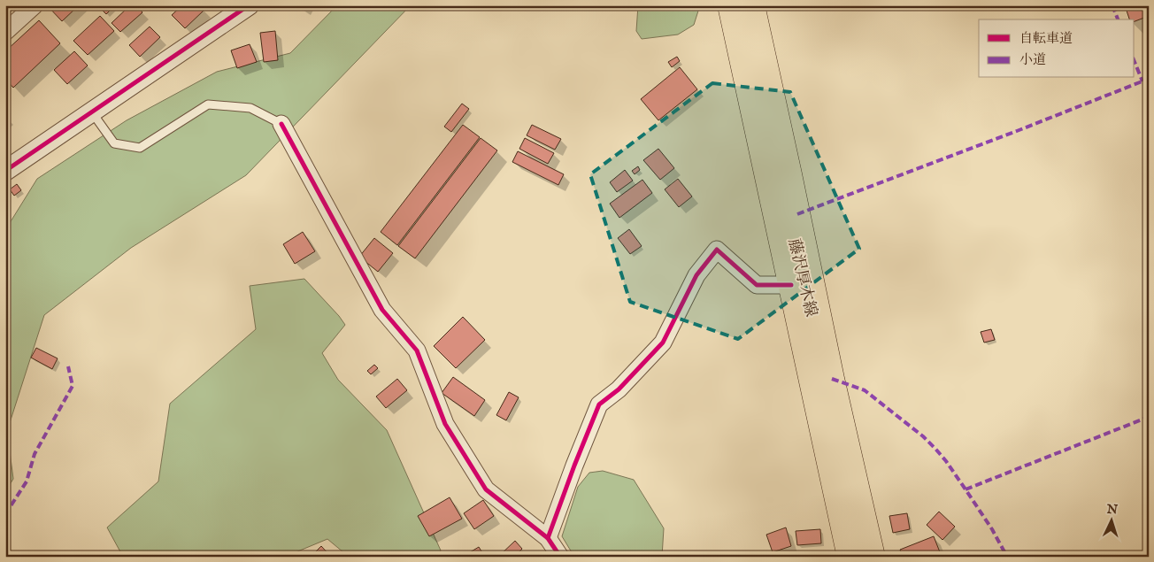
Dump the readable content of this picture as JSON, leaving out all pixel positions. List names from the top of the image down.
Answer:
{
  "streets": {
    "main road": ["藤沢厚木線"]
  },
  "legend": ["自転車道", "小道"],
  "north": "top"
}
